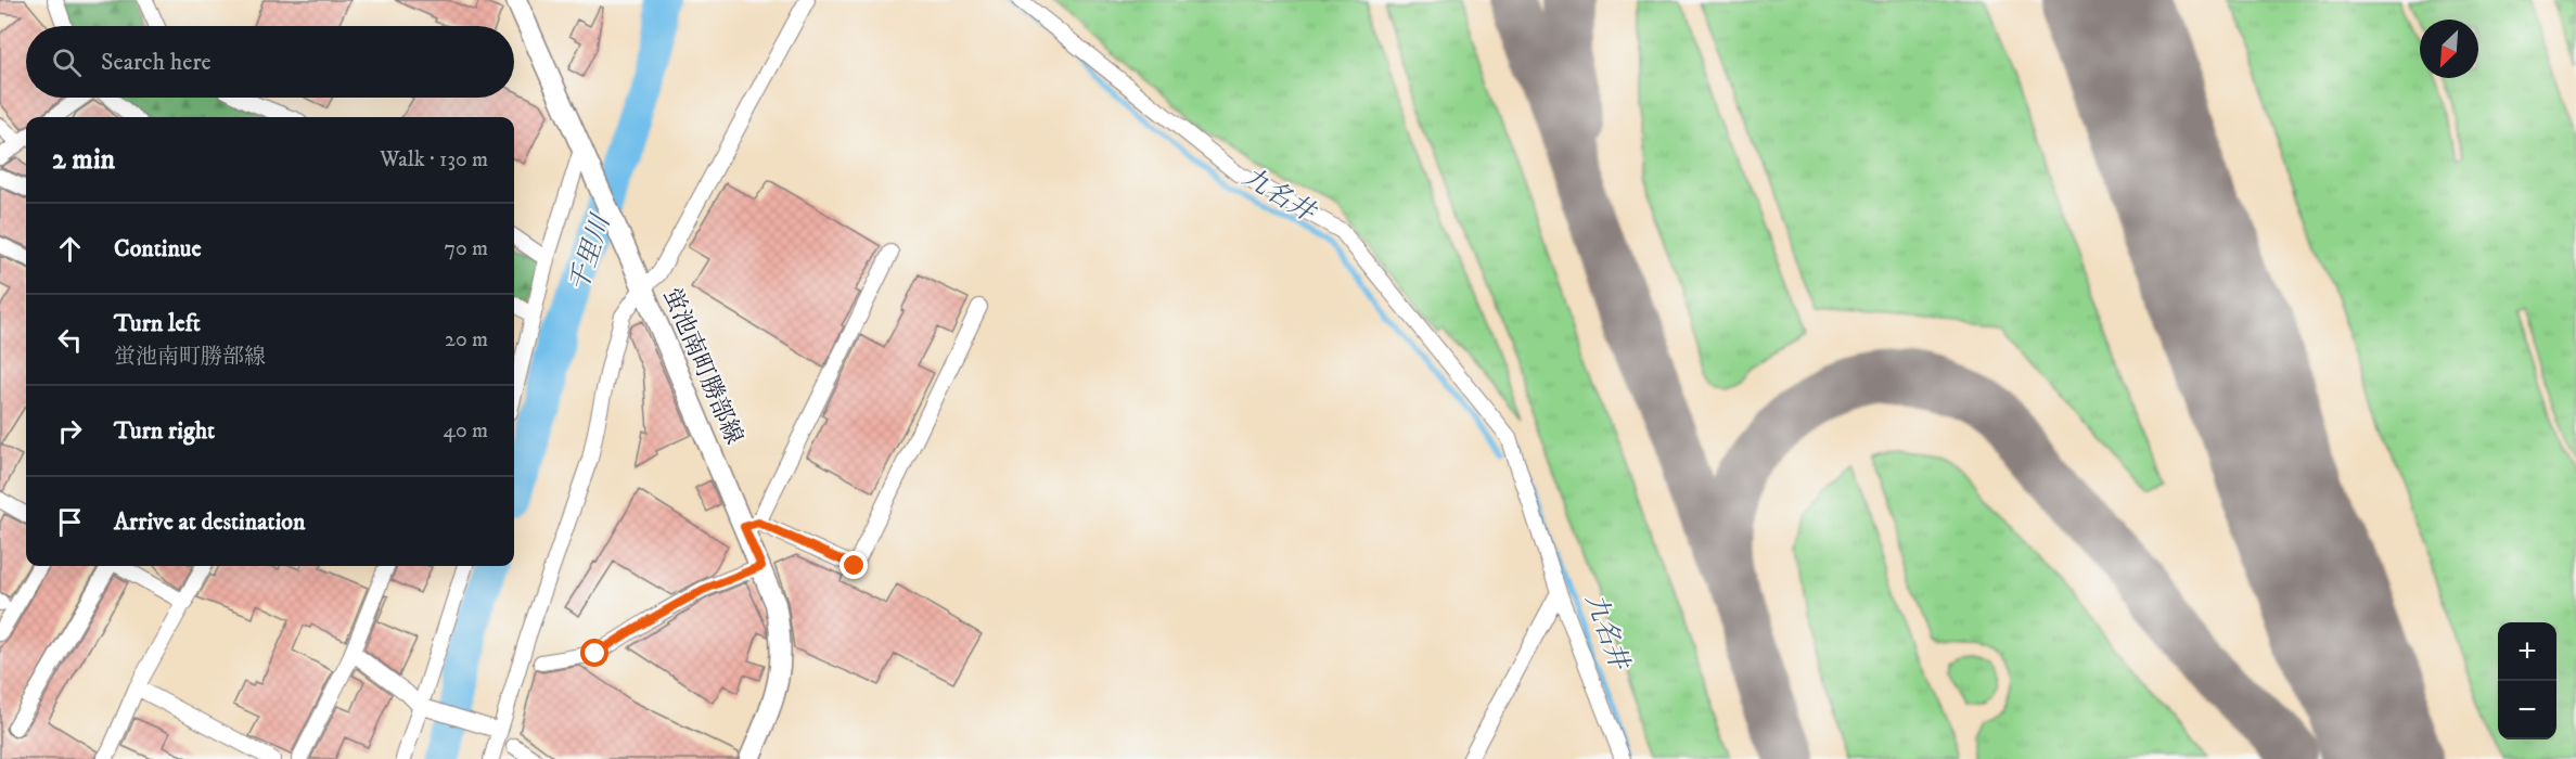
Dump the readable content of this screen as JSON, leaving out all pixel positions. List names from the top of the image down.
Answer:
{
  "streets": {
    "street": ["蛍池南町勝部線"]
  },
  "water": ["九名井", "千里川"],
  "north": "bottom left",
  "page": {
    "search": "Search here",
    "heading": ["2 min", "Walk · 130 m"],
    "list": [
      ["Continue", "70 m"],
      ["Turn left", "蛍池南町勝部線", "20 m"],
      ["Turn right", "40 m"],
      "Arrive at destination"
    ],
    "map_buttons": ["+", "−"]
  }
}
